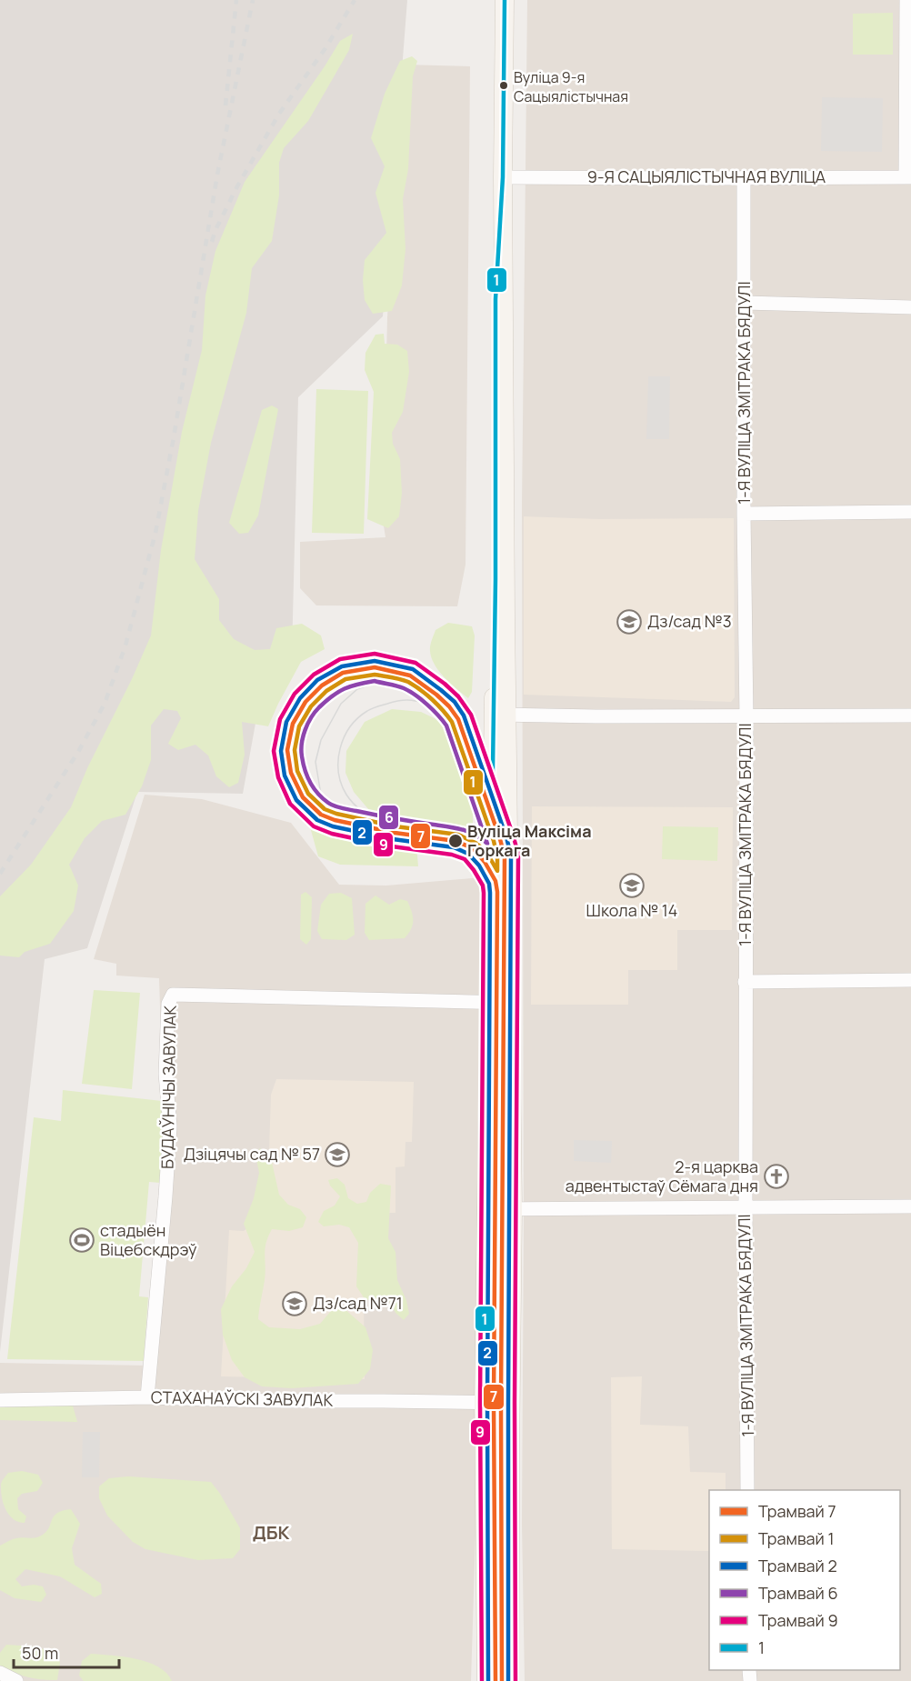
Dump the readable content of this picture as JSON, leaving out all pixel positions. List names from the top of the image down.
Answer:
{
  "streets": {
    "street": [
      "9-Я САЦЫЯЛІСТЫЧНАЯ ВУЛІЦА",
      "1-Я ВУЛІЦА ЗМІТРАКА БЯДУЛІ",
      "БУДАЎНІЧЫ ЗАВУЛАК",
      "СТАХАНАЎСКІ ЗАВУЛАК"
    ]
  },
  "crossings": [
    ["9-Я САЦЫЯЛІСТЫЧНАЯ ВУЛІЦА", "1-Я ВУЛІЦА ЗМІТРАКА БЯДУЛІ"],
    ["БУДАЎНІЧЫ ЗАВУЛАК", "СТАХАНАЎСКІ ЗАВУЛАК"]
  ],
  "districts": ["ДБК"],
  "places": {
    "other": ["Вуліца 9-я Сацыялістычная", "Вуліца Максіма Горкага"],
    "school or university": [
      "Дз/сад №3",
      "Школа № 14",
      "Дзіцячы сад № 57",
      "Дз/сад №71"
    ],
    "church": ["2-я царква адвентыстаў Сёмага дня"],
    "sports": ["стадыён Віцебскдрэў"]
  },
  "lines": [
    "transit line 1",
    "tram line 9",
    "tram line 2",
    "tram line 7",
    "tram line 1",
    "tram line 6"
  ],
  "legend": [
    "Трамвай 7",
    "Трамвай 1",
    "Трамвай 2",
    "Трамвай 6",
    "Трамвай 9",
    "1"
  ],
  "scale_bar": "50 m"
}
